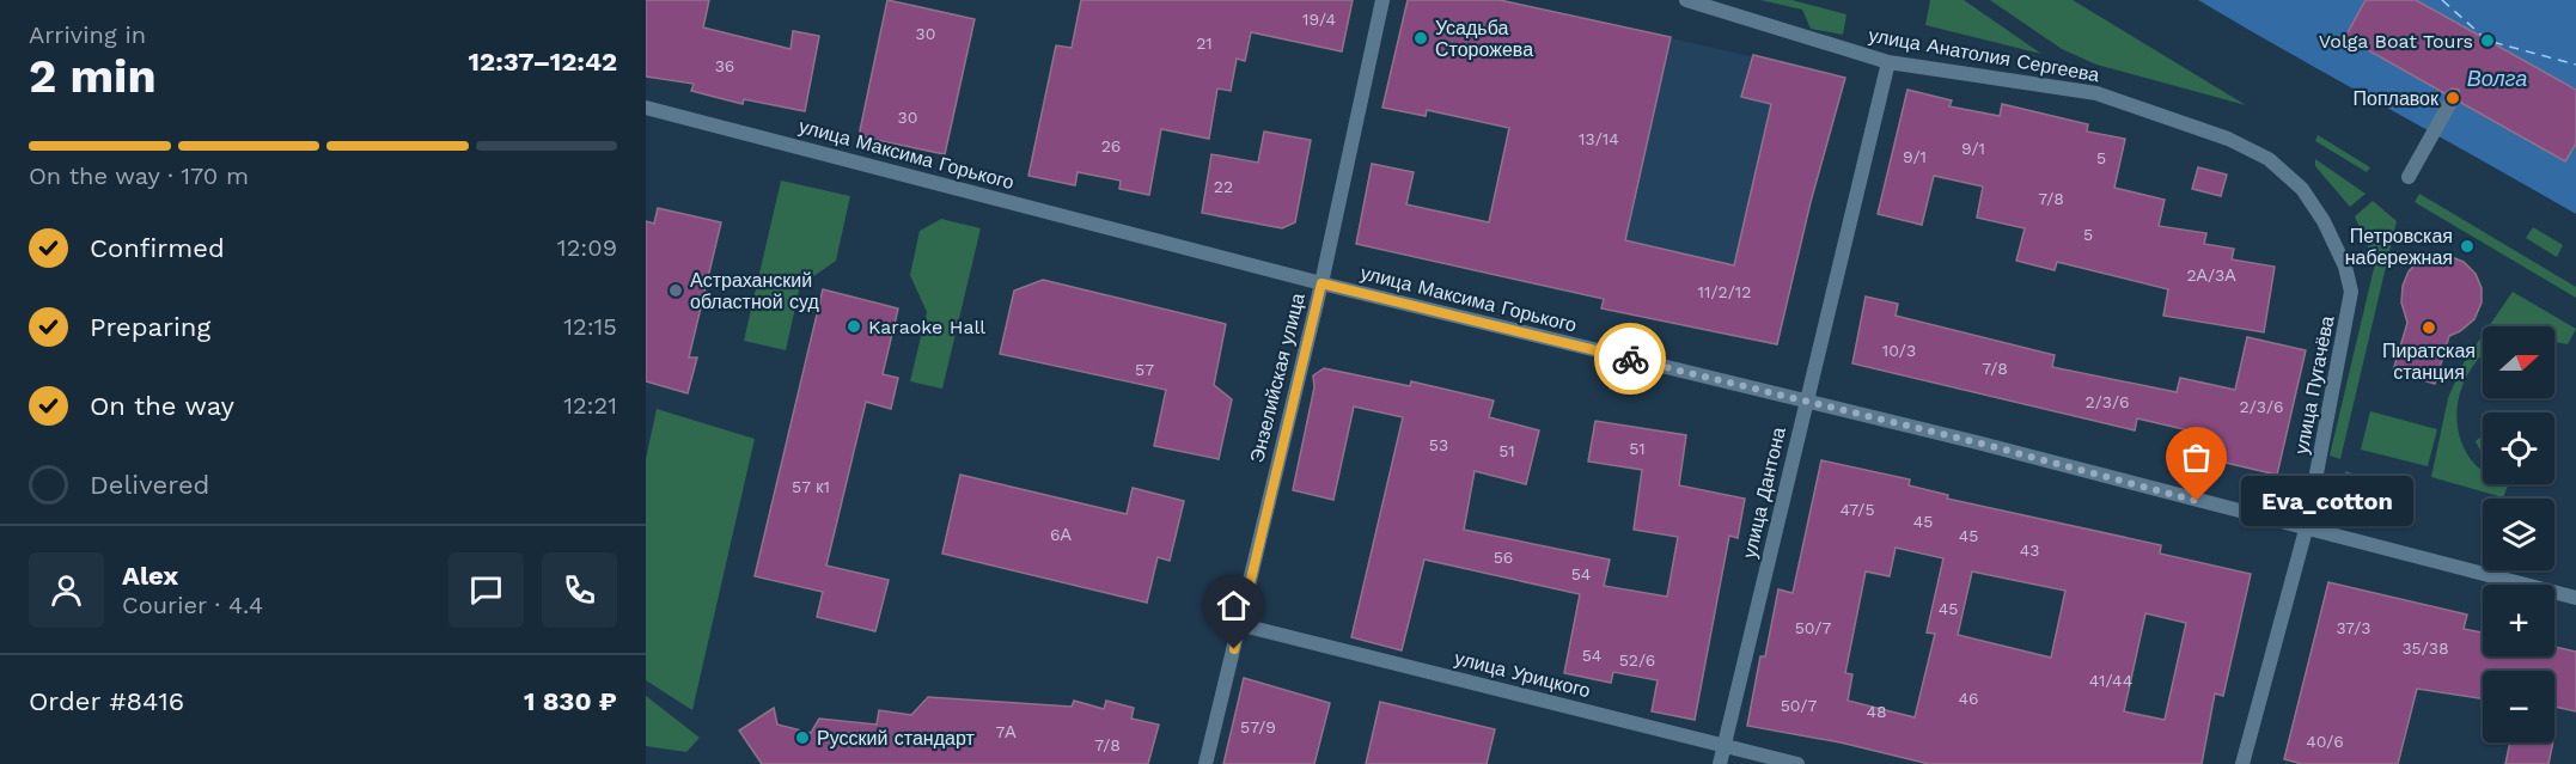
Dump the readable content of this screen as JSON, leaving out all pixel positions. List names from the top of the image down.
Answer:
{
  "streets": {
    "street": [
      "улица Анатолия Сергеева",
      "улица Максима Горького",
      "Энзелийская улица",
      "улица Пугачёва",
      "улица Дантона",
      "улица Урицкого"
    ]
  },
  "crossings": [
    ["улица Анатолия Сергеева", "улица Пугачёва"],
    ["улица Анатолия Сергеева", "улица Дантона"],
    ["улица Максима Горького", "Энзелийская улица"],
    ["улица Максима Горького", "улица Пугачёва"],
    ["улица Максима Горького", "улица Дантона"],
    ["Энзелийская улица", "улица Урицкого"],
    ["улица Дантона", "улица Урицкого"]
  ],
  "water": ["Волга"],
  "places": [
    "Усадьба Сторожева",
    "Volga Boat Tours",
    "Поплавок",
    "Петровская набережная",
    "Астраханский областной суд",
    "Karaoke Hall",
    "Пиратская станция",
    "Eva_cotton",
    "Русский стандарт"
  ],
  "house_numbers": [
    "19/4",
    "30",
    "21",
    "36",
    "30",
    "13/14",
    "26",
    "9/1",
    "9/1",
    "5",
    "22",
    "7/8",
    "5",
    "2А/3А",
    "11/2/12",
    "10/3",
    "7/8",
    "57",
    "2/3/6",
    "2/3/6",
    "53",
    "51",
    "51",
    "57 к1",
    "47/5",
    "45",
    "6А",
    "45",
    "43",
    "56",
    "54",
    "45",
    "50/7",
    "37/3",
    "35/38",
    "54",
    "52/6",
    "41/44",
    "46",
    "50/7",
    "48",
    "57/9",
    "7А",
    "40/6",
    "7/8"
  ],
  "north": "right",
  "page": {
    "heading": ["2 min", "Arriving in", "12:37–12:42"],
    "panel": [
      "Alex",
      "Courier · 4.4",
      "Order #8416",
      "1 830 ₽"
    ],
    "bar": "On the way · 170 m",
    "list": [
      ["Confirmed", "12:09"],
      ["Preparing", "12:15"],
      ["On the way", "12:21"],
      "Delivered"
    ],
    "map_buttons": ["+", "−"],
    "bubble": "Eva_cotton"
  }
}
